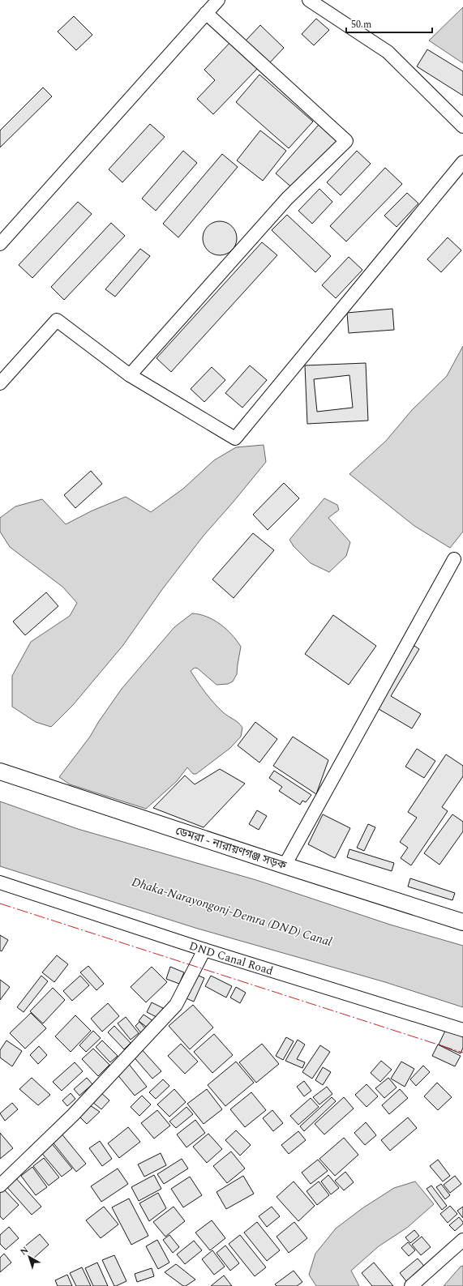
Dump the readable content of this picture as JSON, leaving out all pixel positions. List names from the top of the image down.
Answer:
{
  "streets": {
    "main road": ["ডেমরা - নারায়ণগঞ্জ সড়ক"],
    "street": ["DND Canal Road"]
  },
  "water": ["Dhaka-Narayongonj-Demra (DND) Canal"],
  "scale_bar": "50 m",
  "north": "top left"
}
